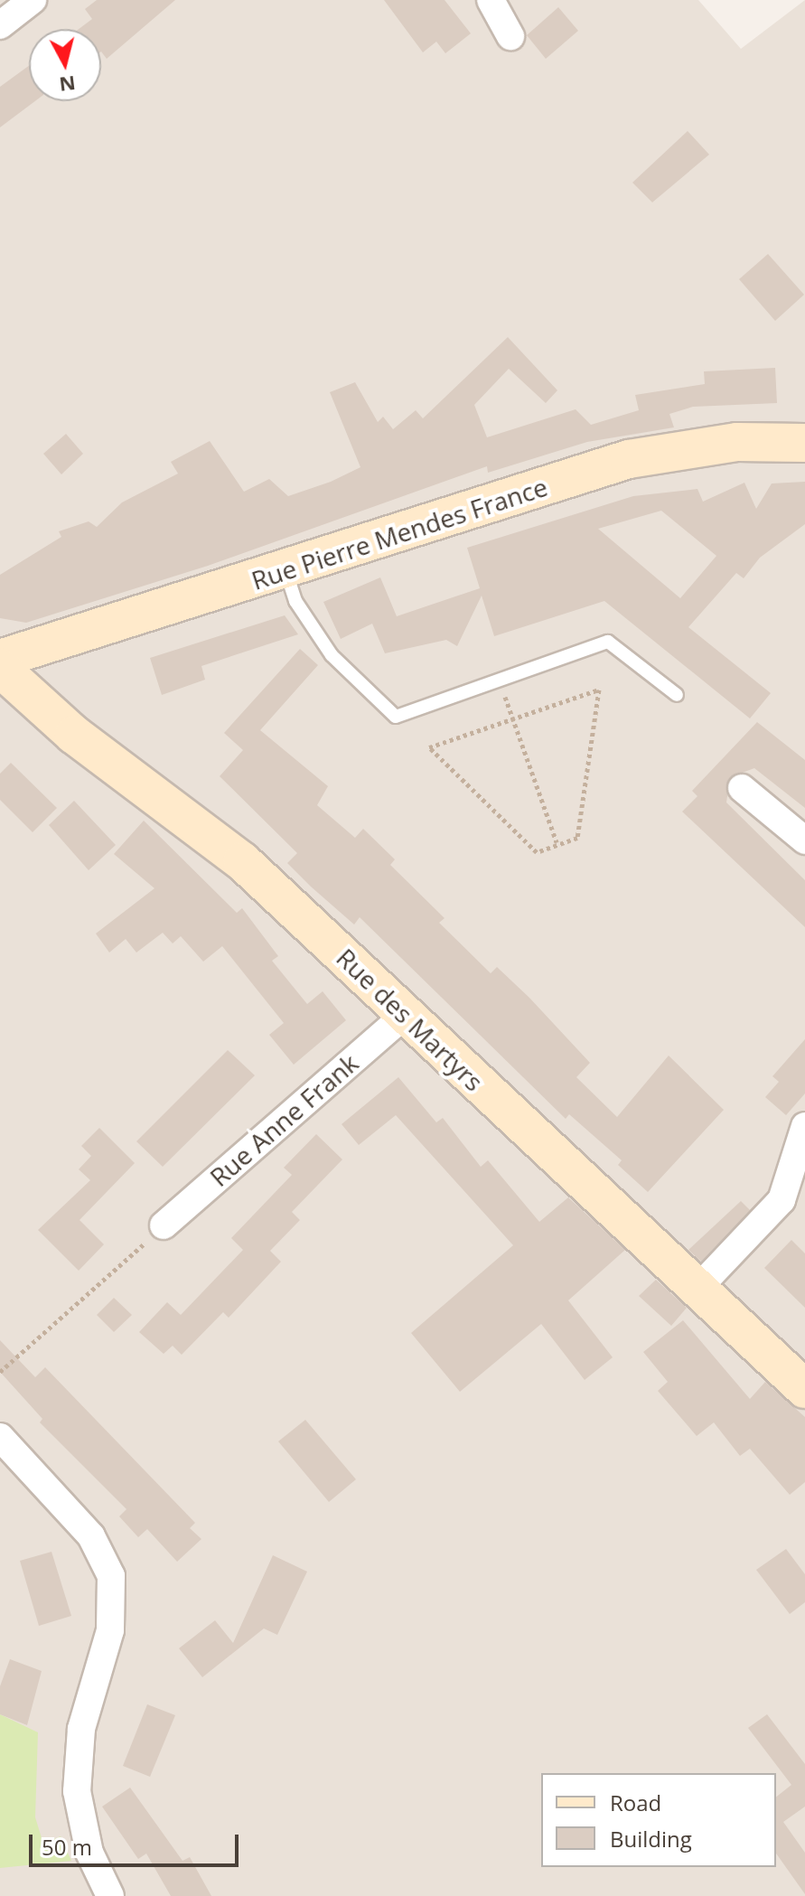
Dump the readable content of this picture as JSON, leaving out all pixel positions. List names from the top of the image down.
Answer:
{
  "streets": {
    "street": ["Rue Pierre Mendes France", "Rue des Martyrs", "Rue Anne Frank"]
  },
  "crossings": [
    ["Rue des Martyrs", "Rue Anne Frank"]
  ],
  "legend": ["Road", "Building"],
  "scale_bar": "50 m",
  "north": "bottom"
}
